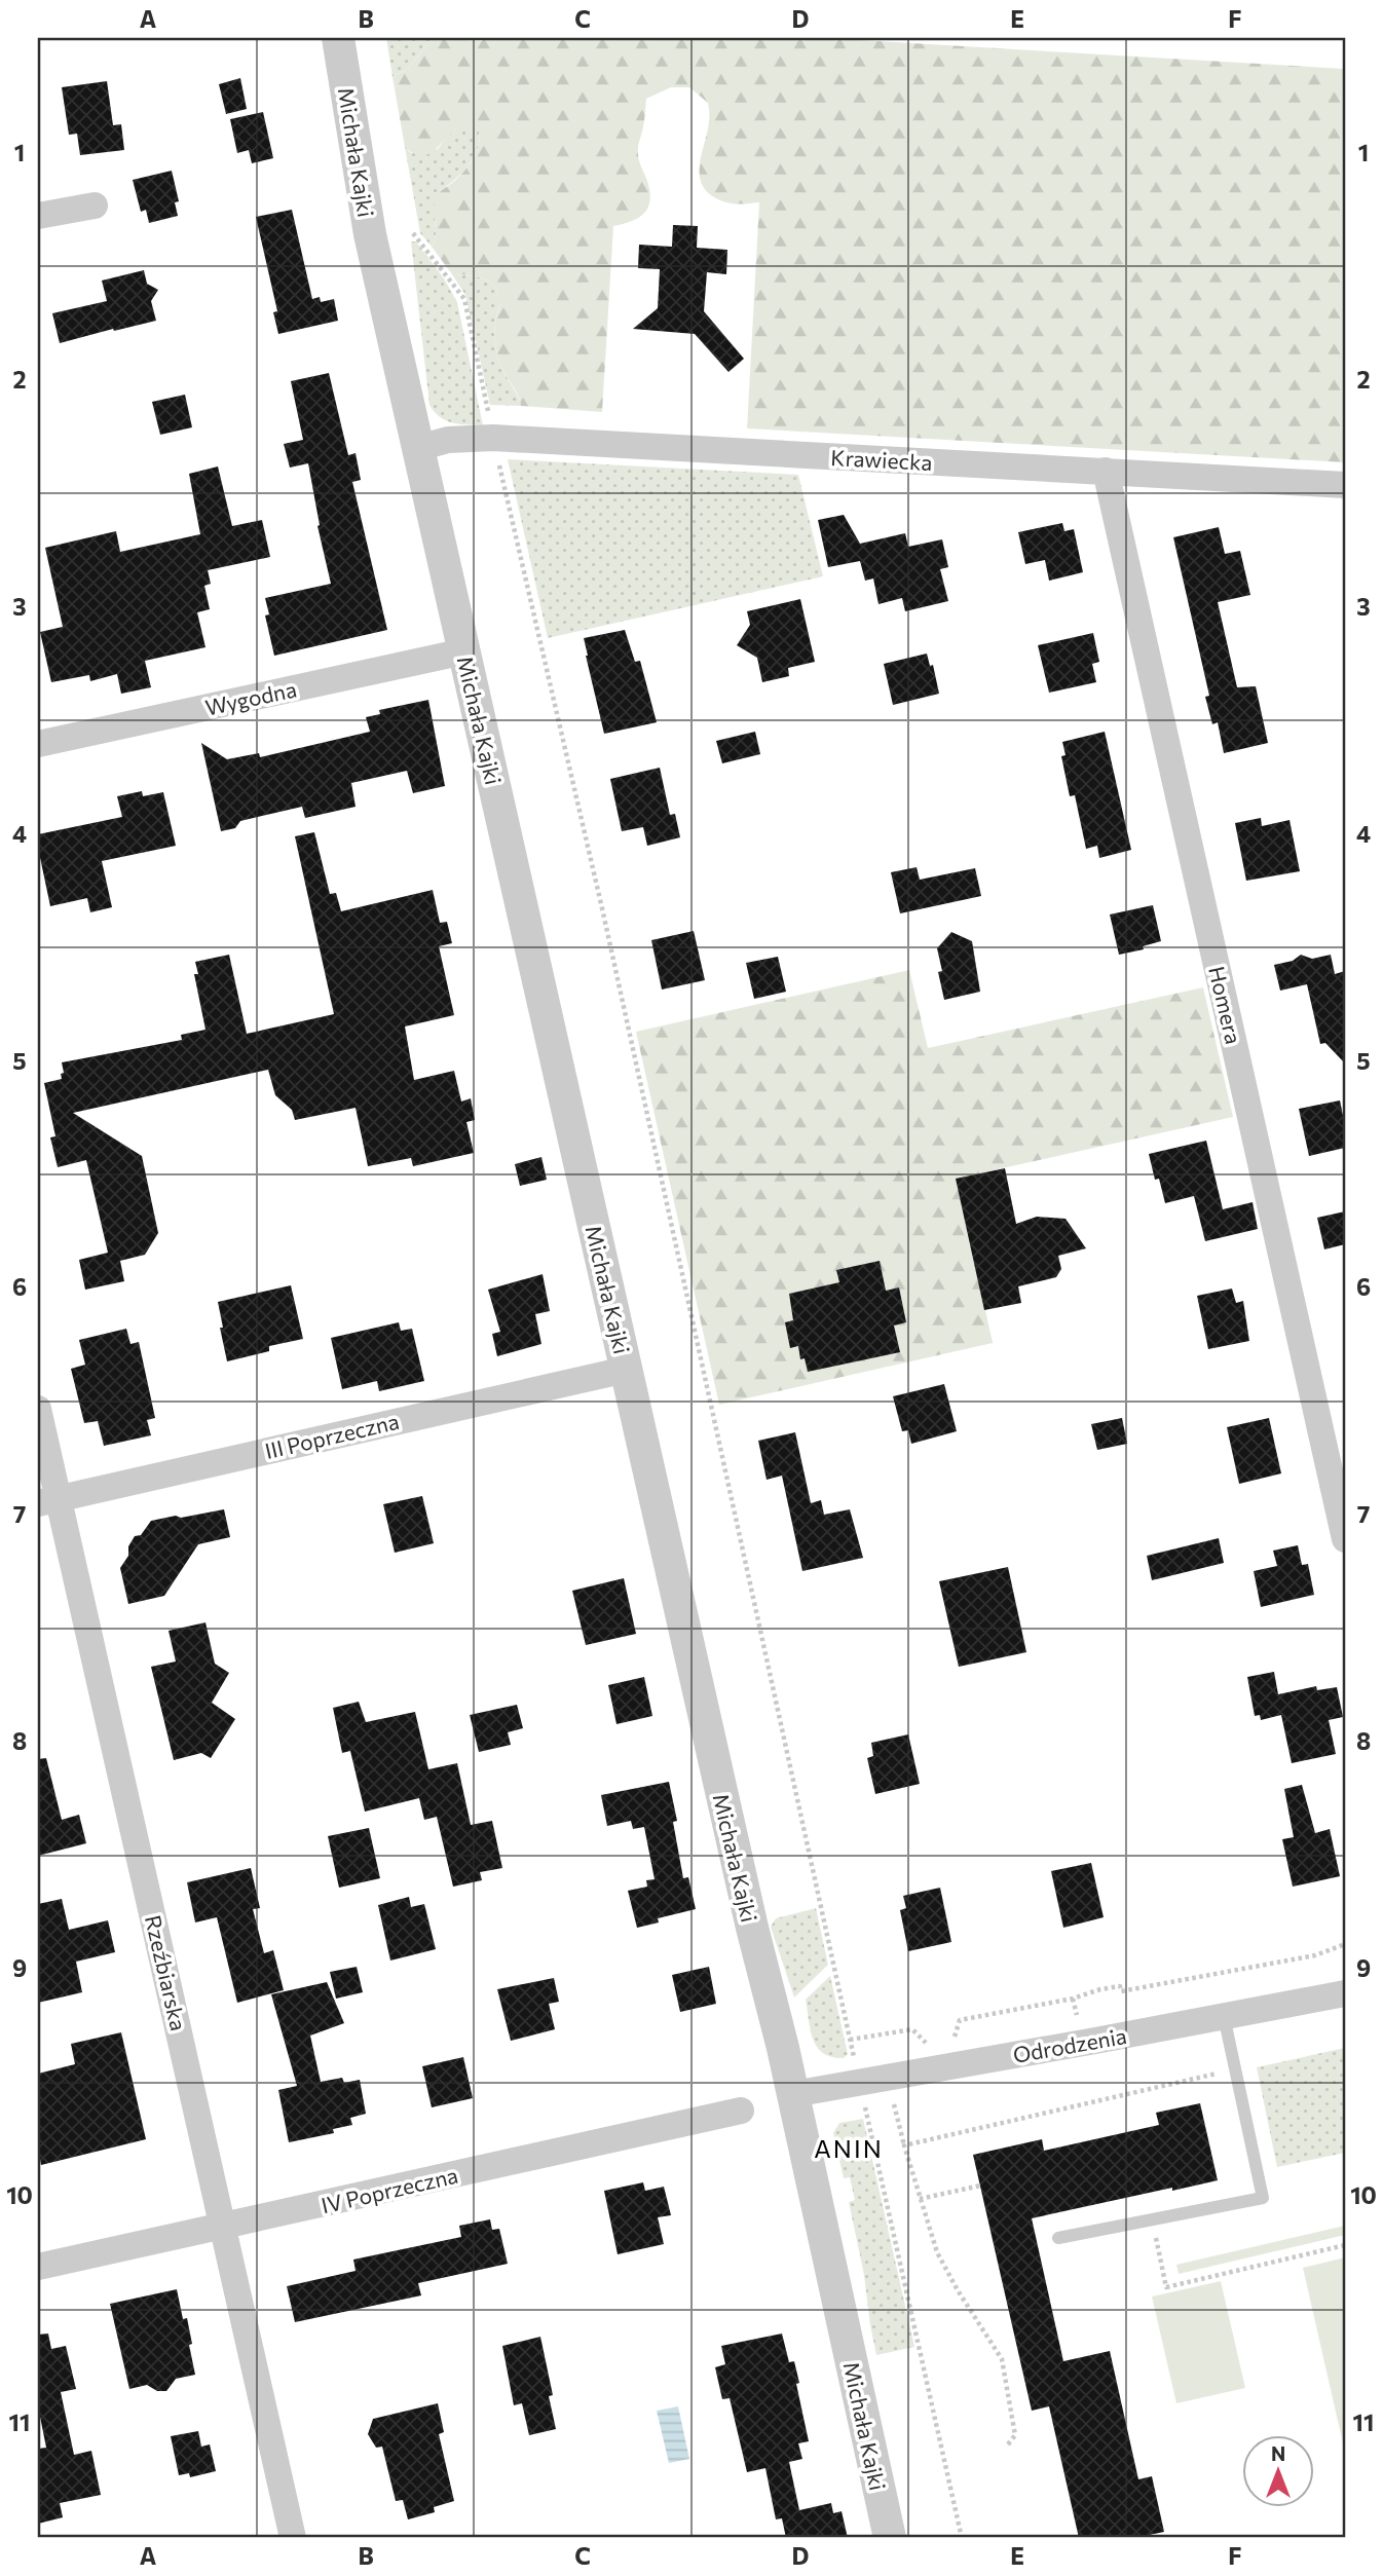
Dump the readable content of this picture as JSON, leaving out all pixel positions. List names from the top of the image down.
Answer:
{
  "streets": {
    "street": [
      "Michała Kajki",
      "Krawiecka",
      "Wygodna",
      "Homera",
      "III Poprzeczna",
      "Rzeźbiarska",
      "Odrodzenia",
      "IV Poprzeczna"
    ]
  },
  "crossings": [
    ["Michała Kajki", "Krawiecka"],
    ["Michała Kajki", "Wygodna"],
    ["Michała Kajki", "III Poprzeczna"],
    ["Michała Kajki", "Odrodzenia"],
    ["Krawiecka", "Homera"],
    ["III Poprzeczna", "Rzeźbiarska"],
    ["Rzeźbiarska", "IV Poprzeczna"]
  ],
  "districts": ["ANIN"],
  "north": "top",
  "grid": {
    "columns": [
      "A",
      "B",
      "C",
      "D",
      "E",
      "F"
    ],
    "rows": [
      "1",
      "2",
      "3",
      "4",
      "5",
      "6",
      "7",
      "8",
      "9",
      "10",
      "11"
    ]
  }
}
